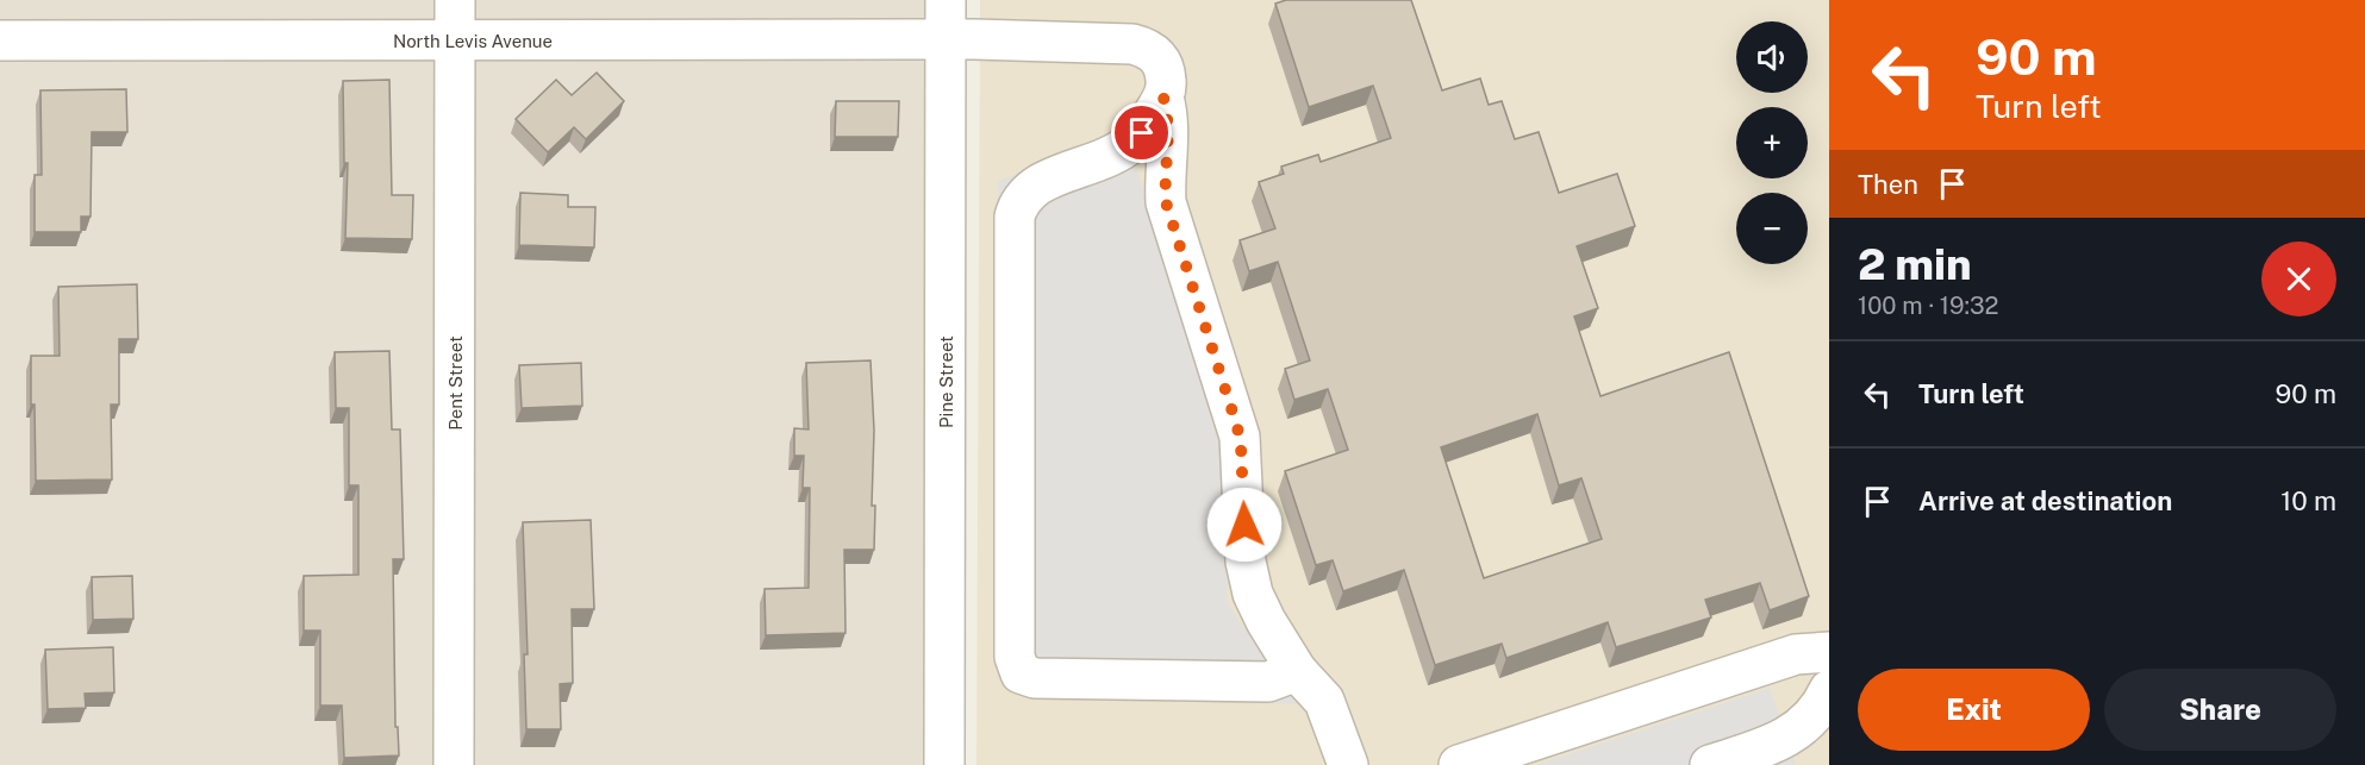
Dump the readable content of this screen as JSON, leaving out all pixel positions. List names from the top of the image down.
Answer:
{
  "streets": {
    "street": ["North Levis Avenue", "Pine Street", "Pent Street"]
  },
  "crossings": [
    ["North Levis Avenue", "Pine Street"],
    ["North Levis Avenue", "Pent Street"]
  ],
  "page": {
    "turn": ["90 m", "Turn left"],
    "map_buttons": ["+", "−"],
    "then": "Then",
    "heading": ["2 min", "100 m · 19:32"],
    "list": [
      {
        "name": "Turn left",
        "value": "90 m"
      },
      {
        "name": "Arrive at destination",
        "value": "10 m"
      }
    ],
    "buttons": ["Exit", "Share"]
  }
}
